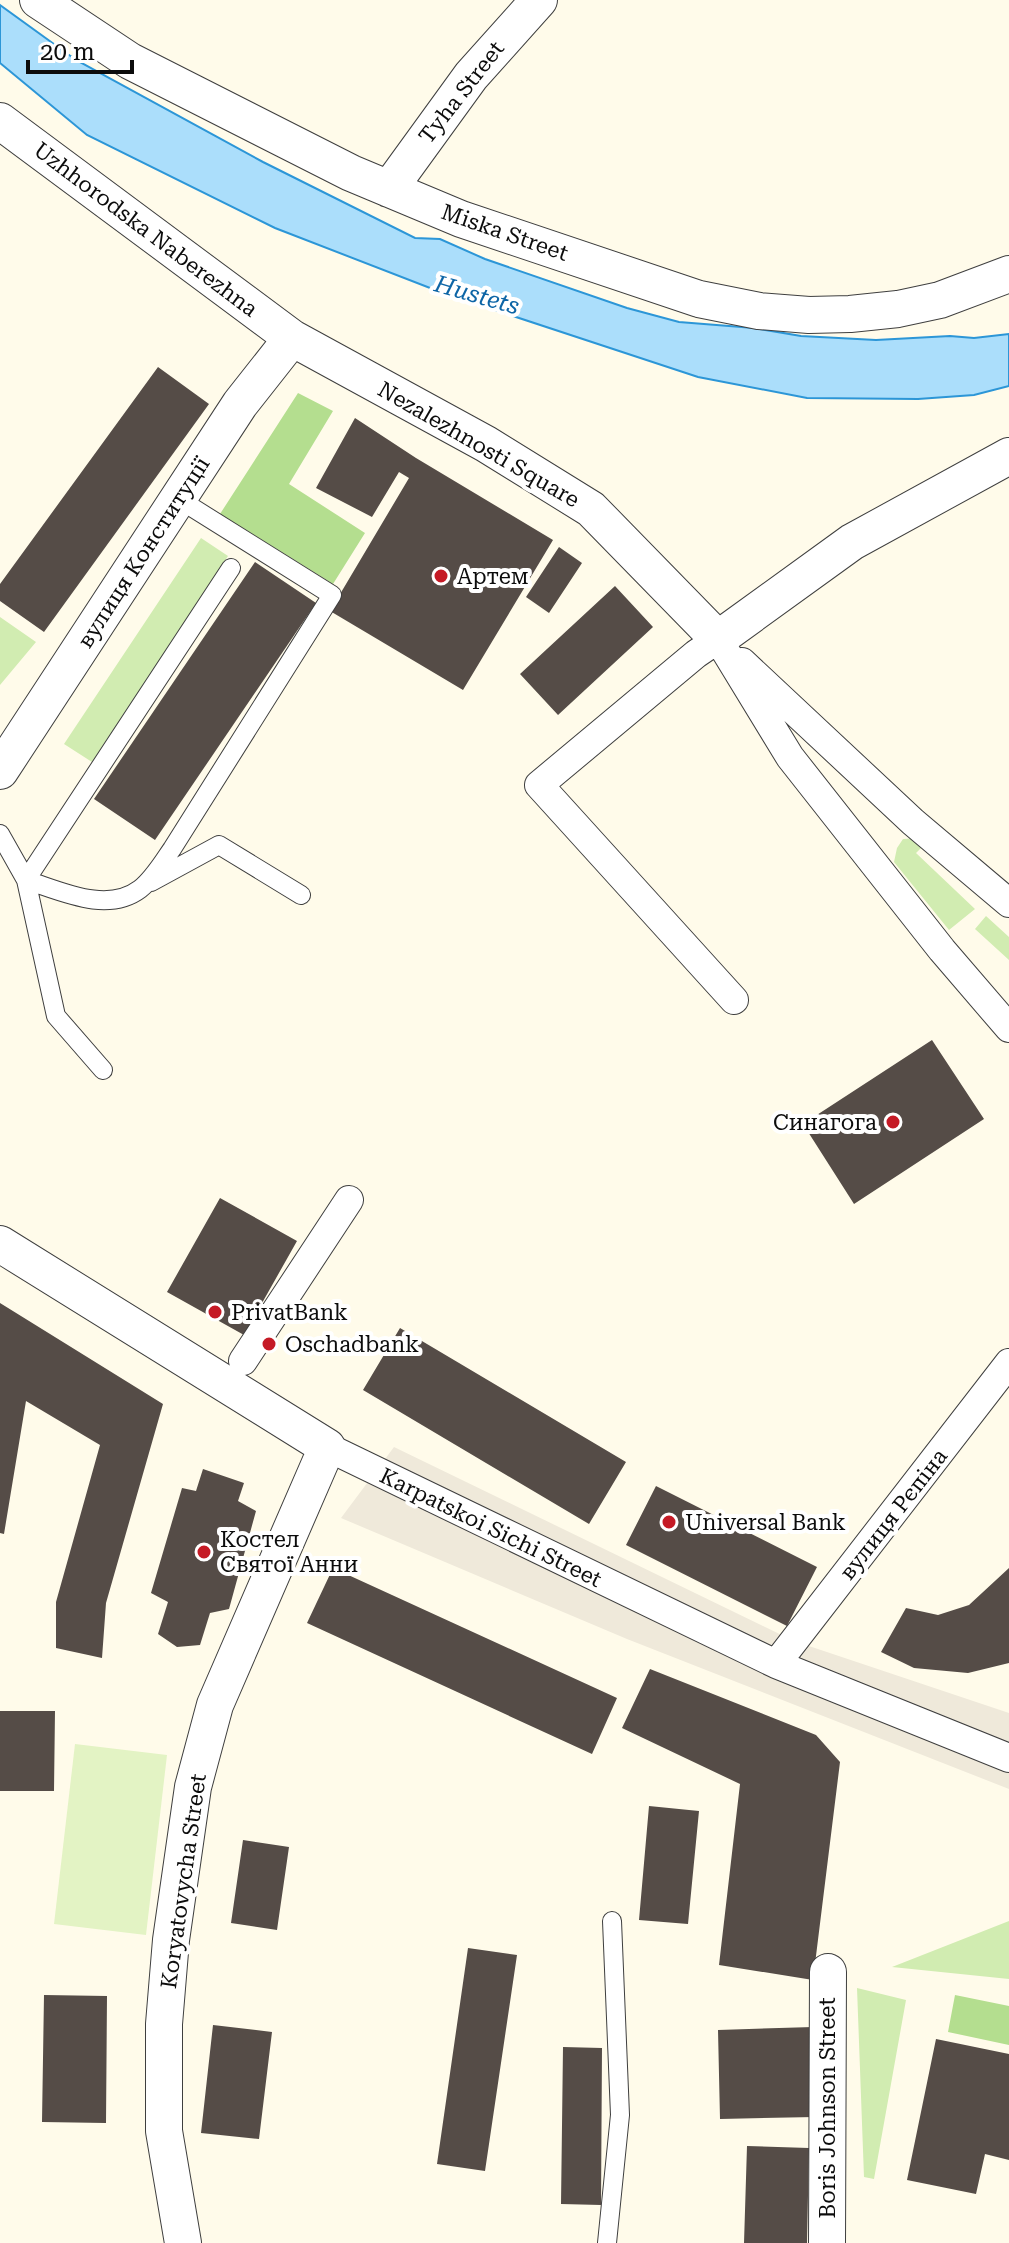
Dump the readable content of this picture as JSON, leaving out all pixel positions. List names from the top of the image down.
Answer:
{
  "streets": {
    "street": [
      "Tyha Street",
      "Uzhhorodska Naberezhna",
      "Miska Street",
      "Nezalezhnosti Square",
      "вулиця Конституції",
      "вулиця Рєпіна",
      "Karpatskoi Sichi Street",
      "Koryatovycha Street",
      "Boris Johnson Street"
    ]
  },
  "crossings": [
    ["Tyha Street", "Miska Street"],
    ["Uzhhorodska Naberezhna", "Nezalezhnosti Square"],
    ["Uzhhorodska Naberezhna", "вулиця Конституції"],
    ["Nezalezhnosti Square", "вулиця Конституції"],
    ["вулиця Рєпіна", "Karpatskoi Sichi Street"],
    ["Karpatskoi Sichi Street", "Koryatovycha Street"]
  ],
  "water": ["Hustets"],
  "places": [
    "Артем",
    "Синагога",
    "PrivatBank",
    "Oschadbank",
    "Universal Bank",
    "Костел Святої Анни"
  ],
  "scale_bar": "20 m"
}
